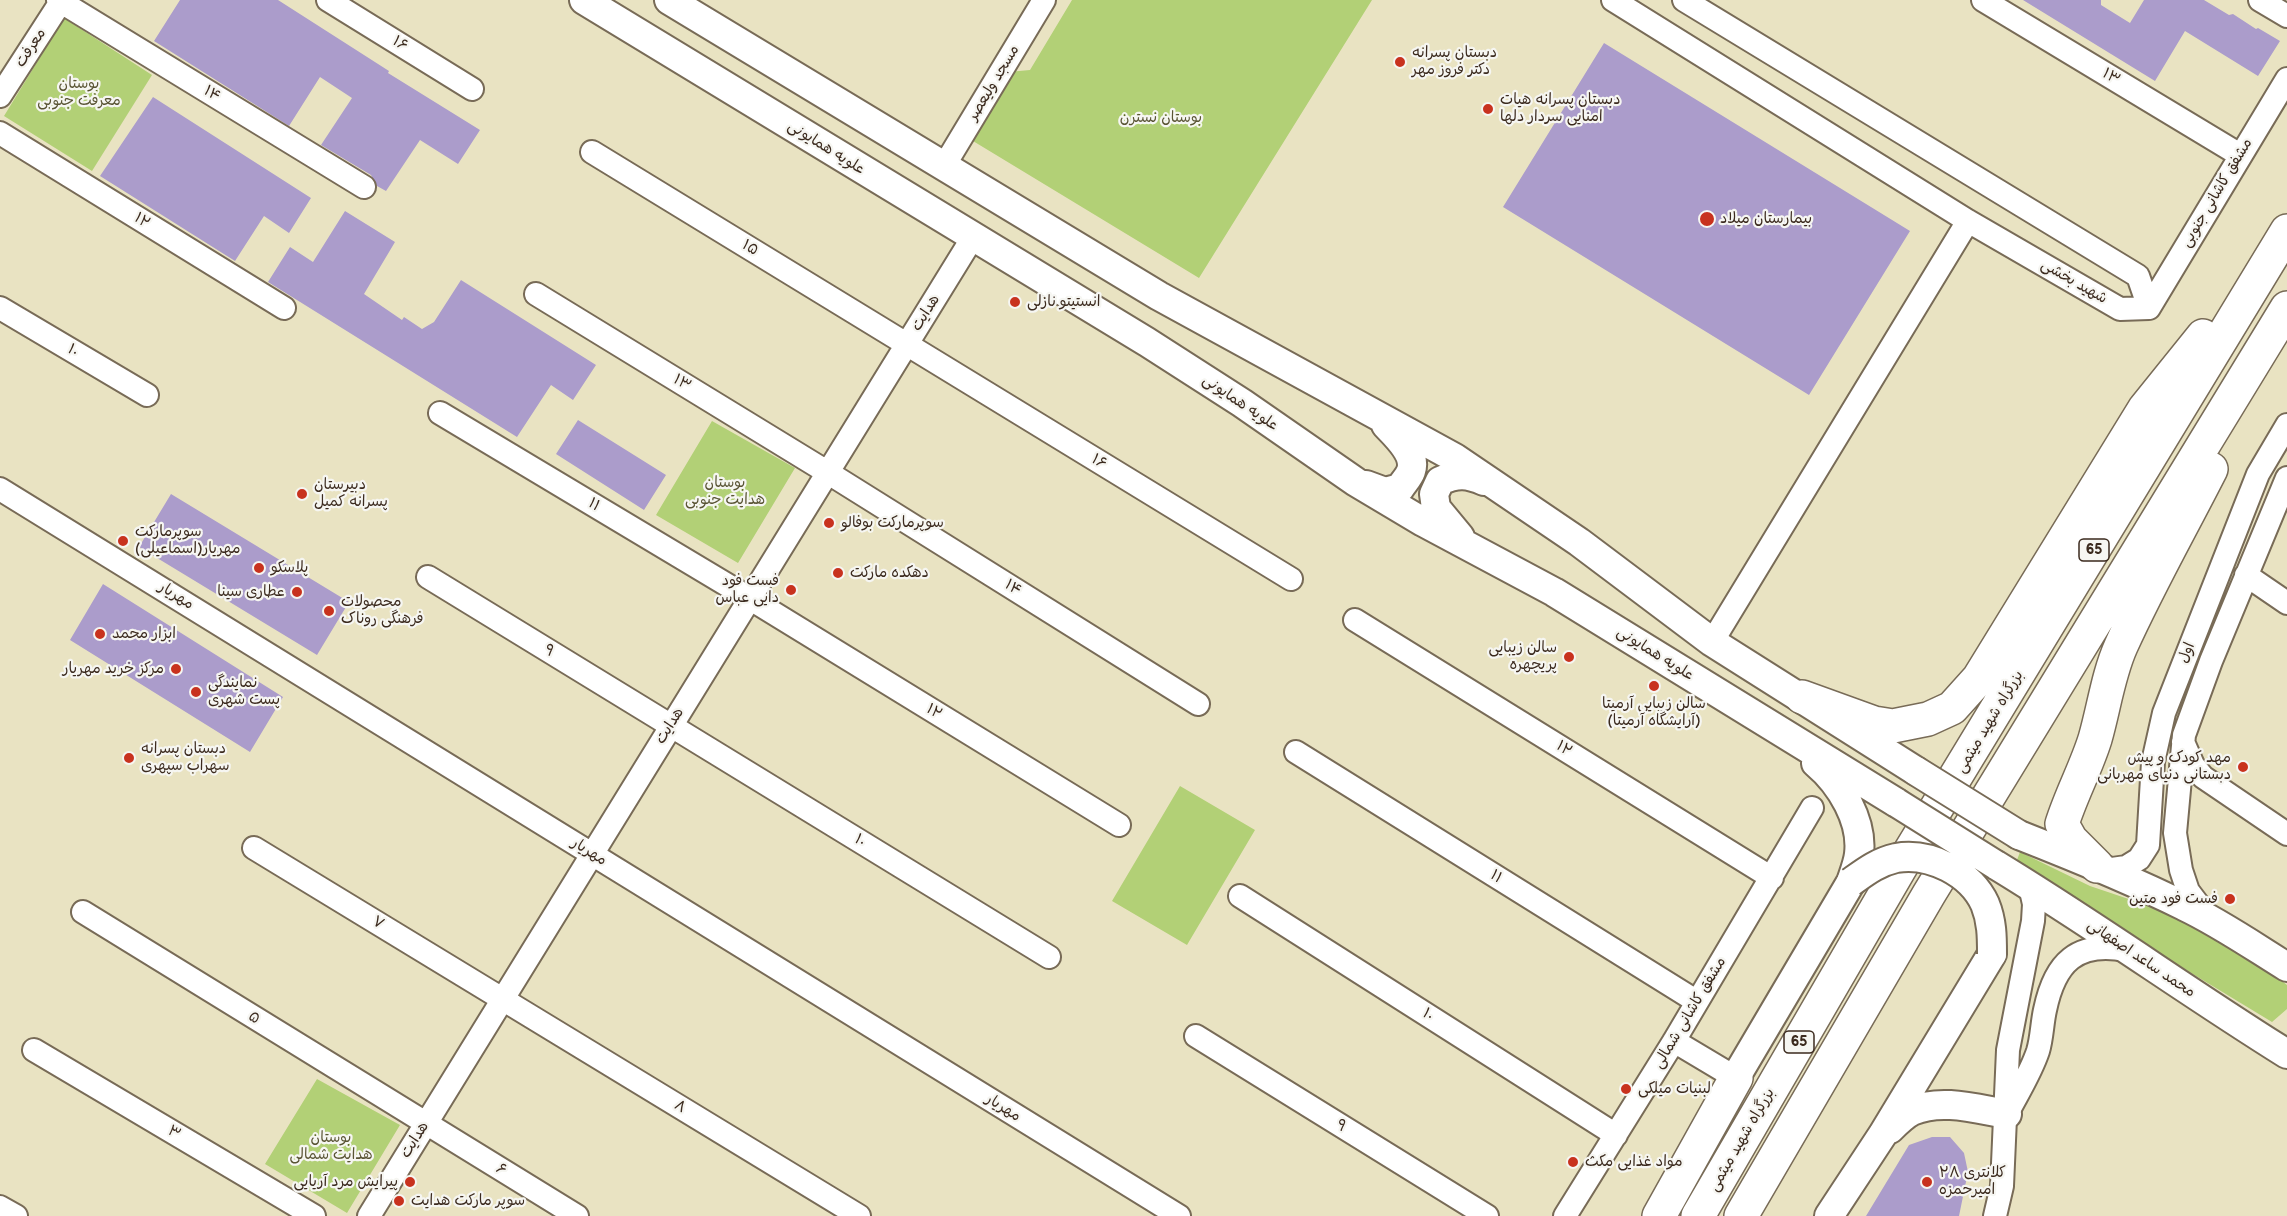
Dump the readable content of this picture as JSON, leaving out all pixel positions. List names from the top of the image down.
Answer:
{
  "streets": {
    "highway": ["65", "بزرگراه شهید میثمی"],
    "main road": ["علویه همایونی", "محمد ساعد اصفهانی"],
    "street": [
      "۱۶",
      "معرفت",
      "۱۳",
      "مسجد ولیعصر",
      "۱۴",
      "مشفق کاشانی جنوبی",
      "۱۲",
      "۱۵",
      "شهید بخشی",
      "هدایت",
      "۱۰",
      "۱۱",
      "مهریار",
      "۹",
      "اول",
      "۷",
      "مشفق کاشانی شمالی",
      "۵",
      "۸",
      "۳",
      "۶"
    ]
  },
  "crossings": [
    ["۱۶", "۱۵"],
    ["۱۶", "هدایت"],
    ["معرفت", "۱۴"],
    ["۱۳", "۱۴"],
    ["۱۳", "مشفق کاشانی جنوبی"],
    ["۱۳", "هدایت"],
    ["۱۴", "هدایت"],
    ["علویه همایونی", "هدایت"],
    ["علویه همایونی", "محمد ساعد اصفهانی"],
    ["مشفق کاشانی جنوبی", "شهید بخشی"],
    ["۱۲", "هدایت"],
    ["۱۲", "۱۱"],
    ["۱۲", "مشفق کاشانی شمالی"],
    ["۱۵", "هدایت"],
    ["هدایت", "۱۰"],
    ["هدایت", "۱۱"],
    ["هدایت", "مهریار"],
    ["هدایت", "۹"],
    ["هدایت", "۷"],
    ["هدایت", "۵"],
    ["هدایت", "۸"],
    ["هدایت", "۶"],
    ["۱۰", "۹"],
    ["۱۰", "مشفق کاشانی شمالی"],
    ["۱۱", "مشفق کاشانی شمالی"],
    ["۷", "۸"],
    ["۵", "۶"]
  ],
  "parks": [
    "بوستان معرفت جنوبی",
    "بوستان نسترن",
    "بوستان هدایت جنوبی",
    "بوستان هدایت شمالی"
  ],
  "places": [
    "دبستان پسرانه دکتر فروز مهر",
    "دبستان پسرانه هیات امنایی سردار دلها",
    "بیمارستان میلاد",
    "انستیتو نازلی",
    "دبیرستان پسرانه کمیل",
    "سوپرمارکت بوفالو",
    "سوپرمارکت مهریار(اسماعیلی)",
    "پلاسکو",
    "دهکده مارکت",
    "فست فود دایی عباس",
    "عطاری سینا",
    "محصولات فرهنگی روناک",
    "ابزار محمد",
    "سالن زیبایی پریچهره",
    "مرکز خرید مهریار",
    "سالن زیبایی آرمیتا (آرایشگاه آرمیتا)",
    "نمایندگی پست شهری",
    "دبستان پسرانه سهراب سپهری",
    "مهد کودک و پیش دبستانی دنیای‌ مهربانی",
    "فست فود متین",
    "لبنیات میلکی",
    "مواد غذایی مکث",
    "پیرایش مرد آریایی",
    "کلانتری ۲۸ امیرحمزه",
    "سوپر مارکت هدایت"
  ]
}
